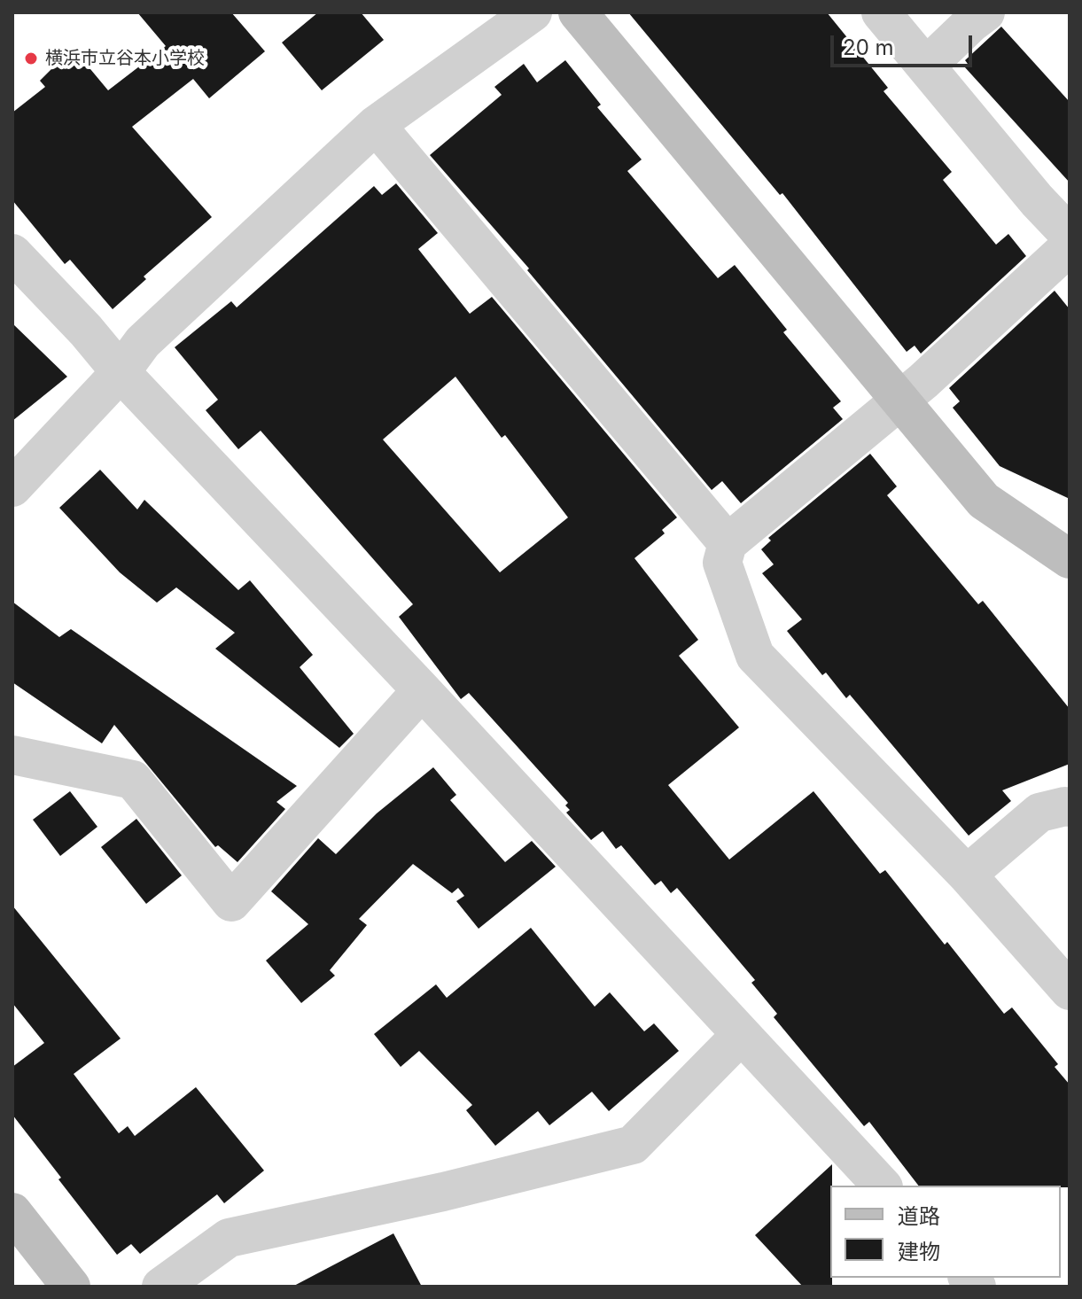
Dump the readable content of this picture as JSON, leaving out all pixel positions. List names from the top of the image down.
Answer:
{
  "places": ["横浜市立谷本小学校"],
  "legend": ["道路", "建物"],
  "scale_bar": "20 m"
}
